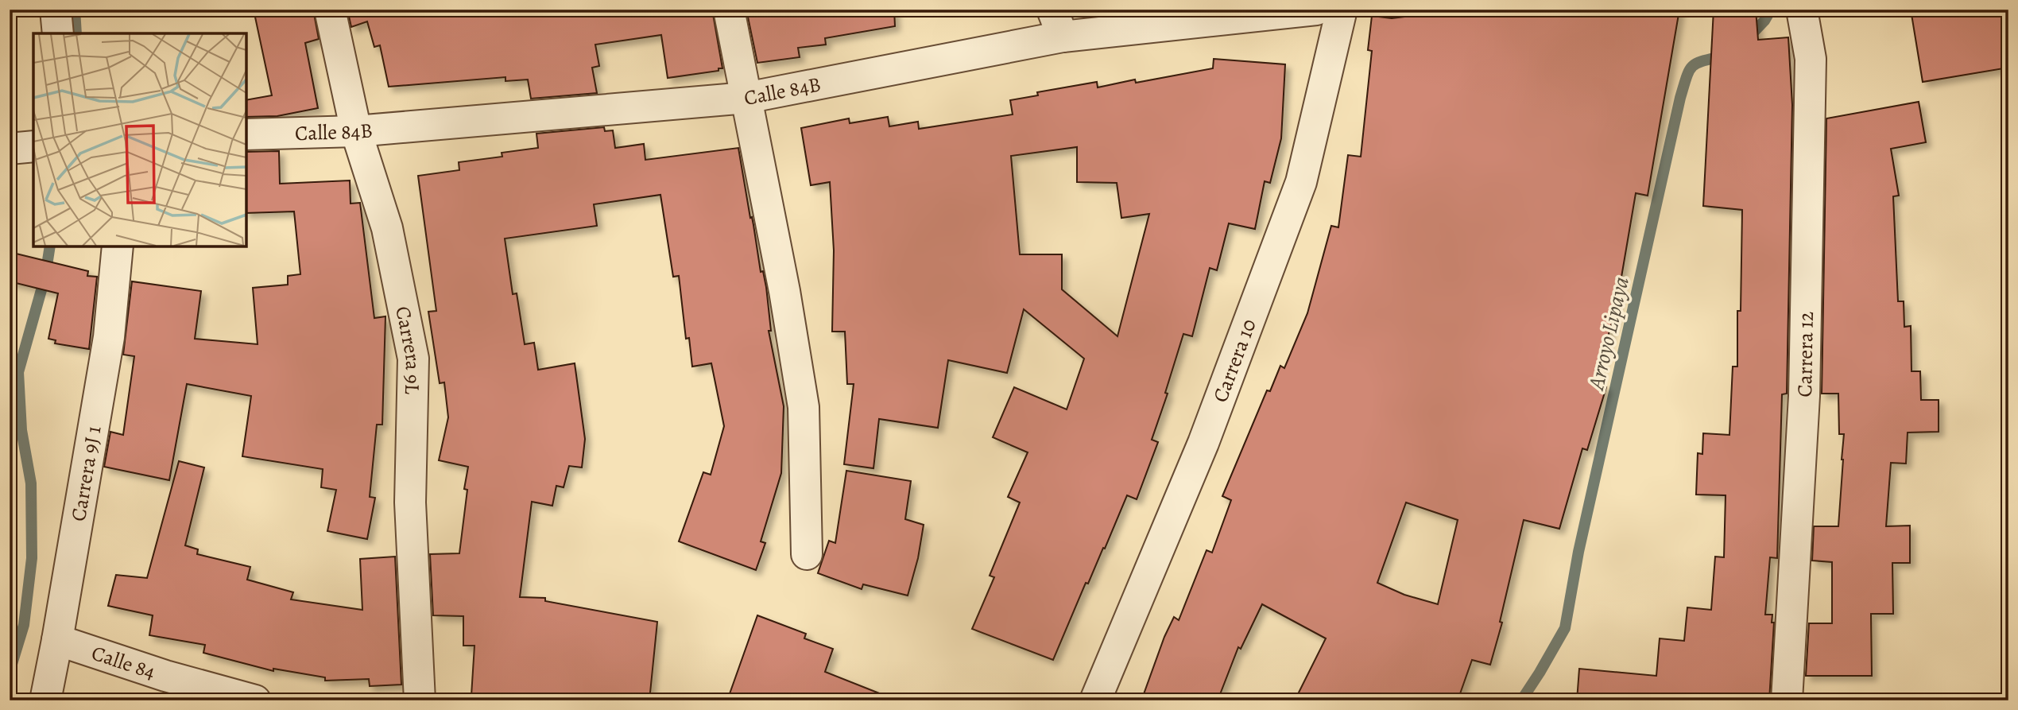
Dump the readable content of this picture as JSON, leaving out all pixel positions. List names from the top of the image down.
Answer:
{
  "streets": {
    "street": [
      "Calle 84B",
      "Carrera 9L",
      "Carrera 12",
      "Carrera 10",
      "Carrera 9J 1",
      "Calle 84"
    ]
  },
  "crossings": [
    ["Calle 84B", "Carrera 9L"],
    ["Carrera 9J 1", "Calle 84"]
  ],
  "water": ["Arroyo Lipaya"]
}
